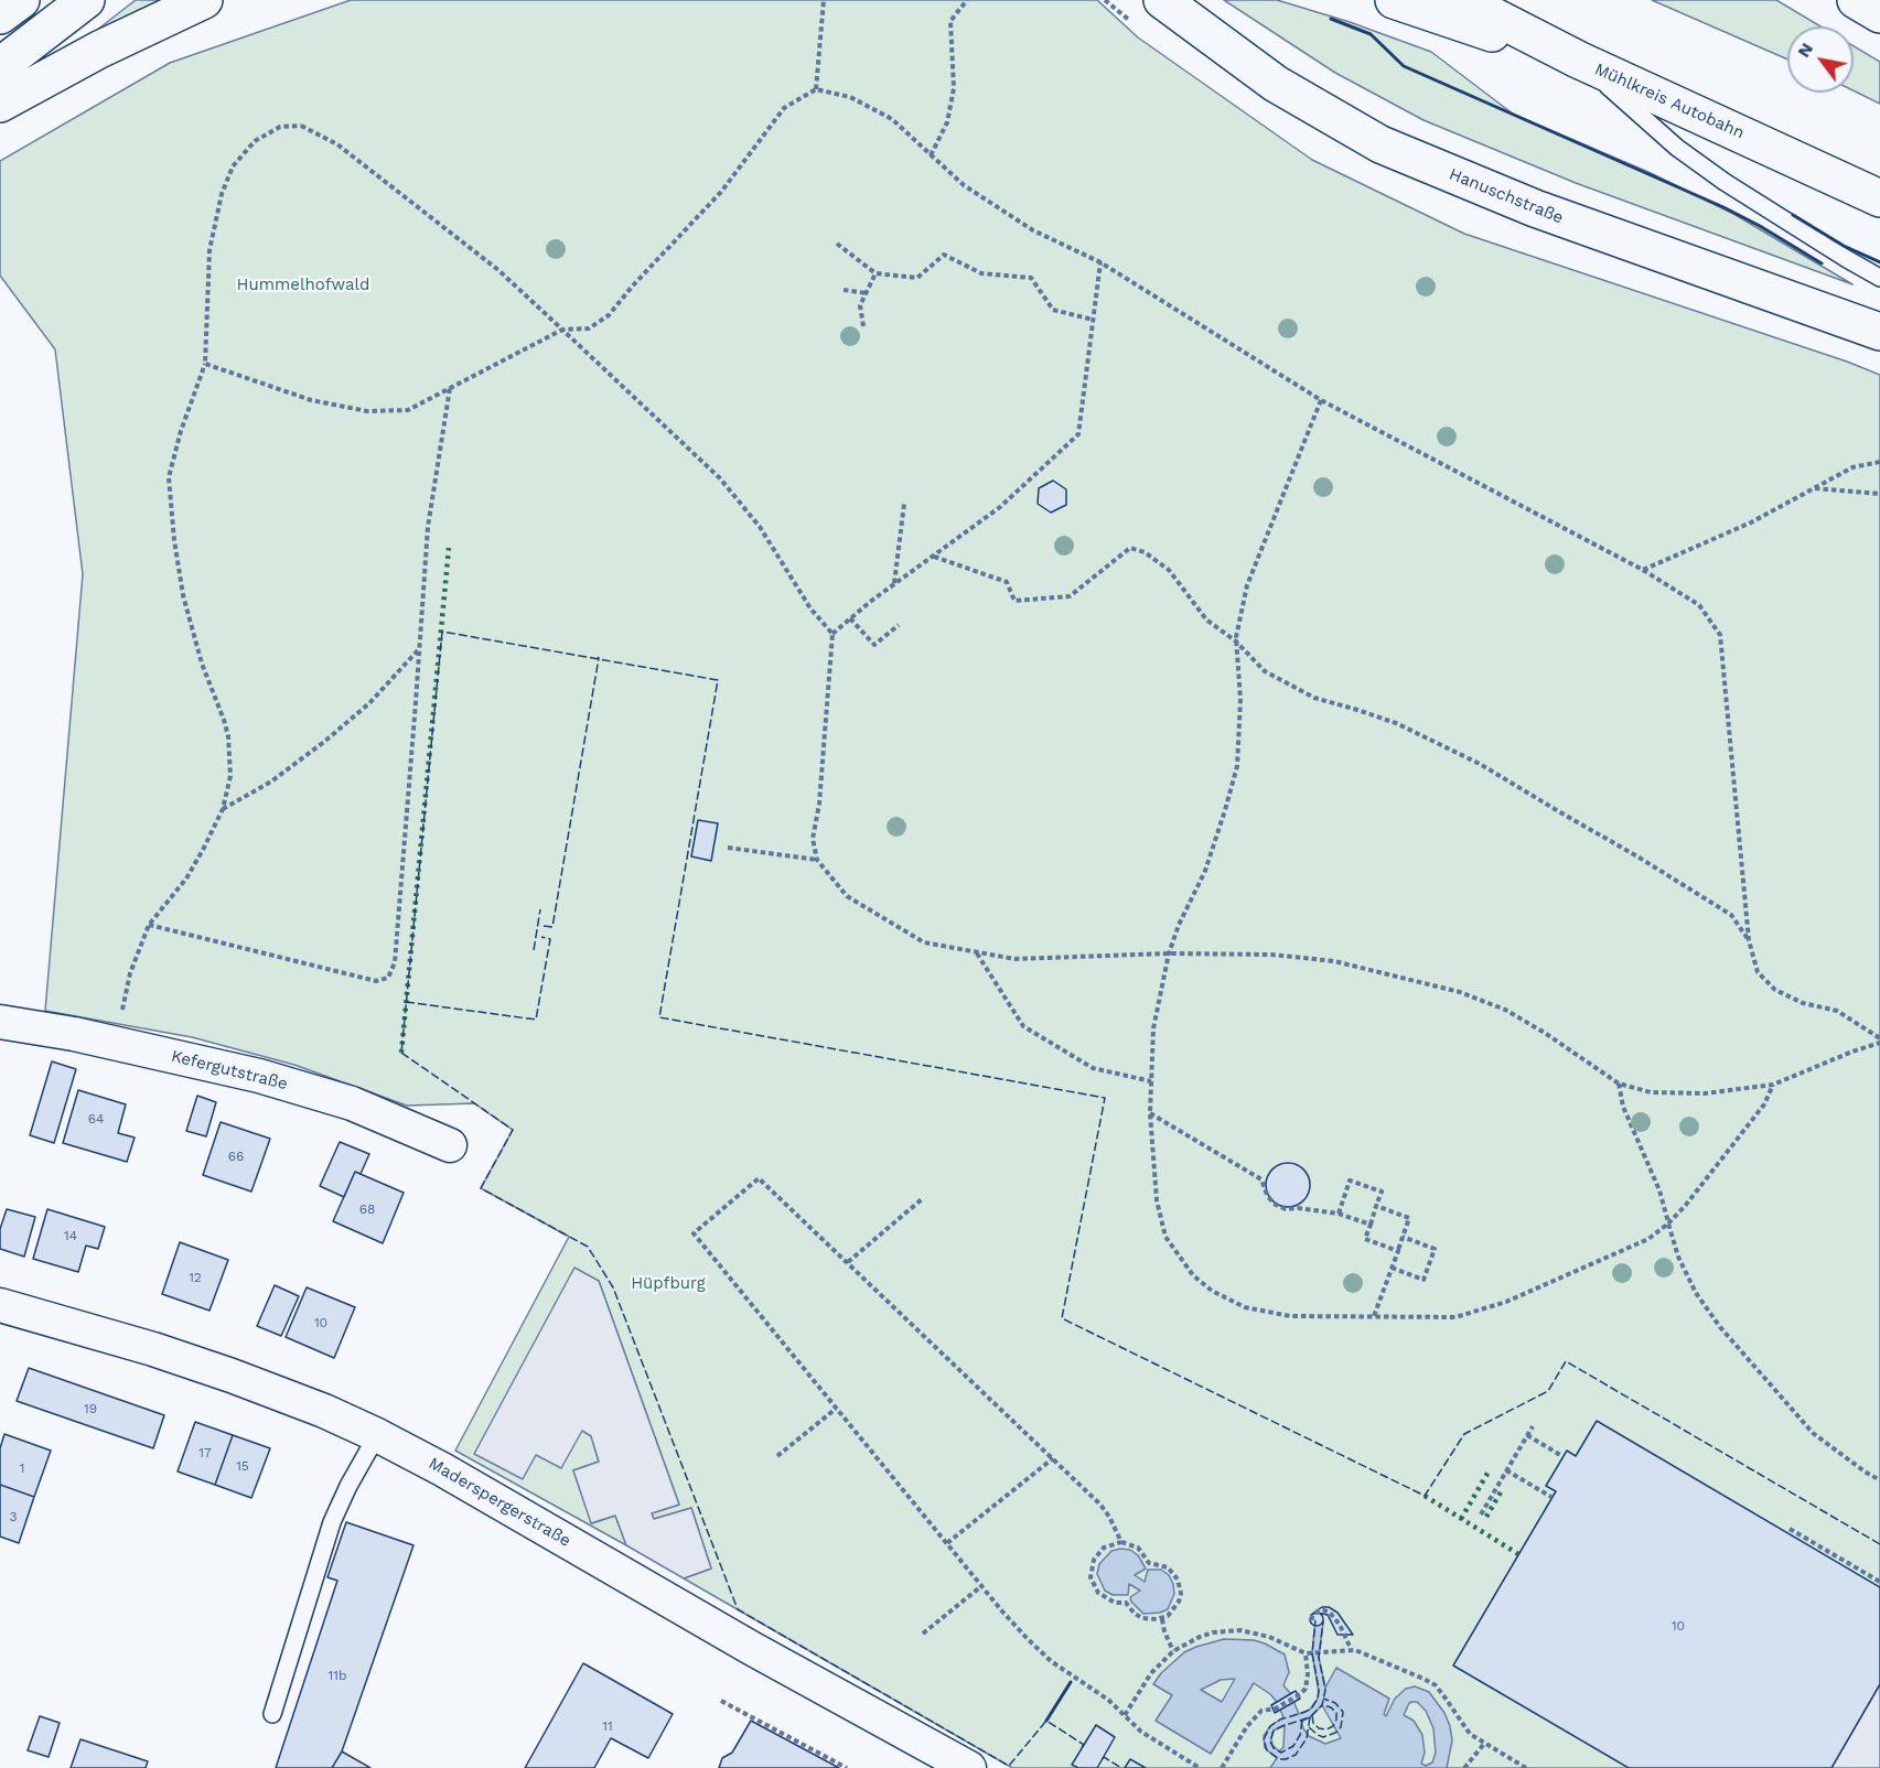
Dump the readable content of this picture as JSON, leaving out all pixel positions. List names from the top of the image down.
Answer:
{
  "streets": {
    "main road": ["Mühlkreis Autobahn", "Hanuschstraße"],
    "street": ["Kefergutstraße", "Maderspergerstraße"]
  },
  "parks": ["Hummelhofwald", "Hüpfburg"],
  "house_numbers": [
    "64",
    "66",
    "68",
    "14",
    "12",
    "10",
    "19",
    "17",
    "15",
    "1",
    "3",
    "10",
    "11b",
    "11"
  ],
  "north": "top left"
}
